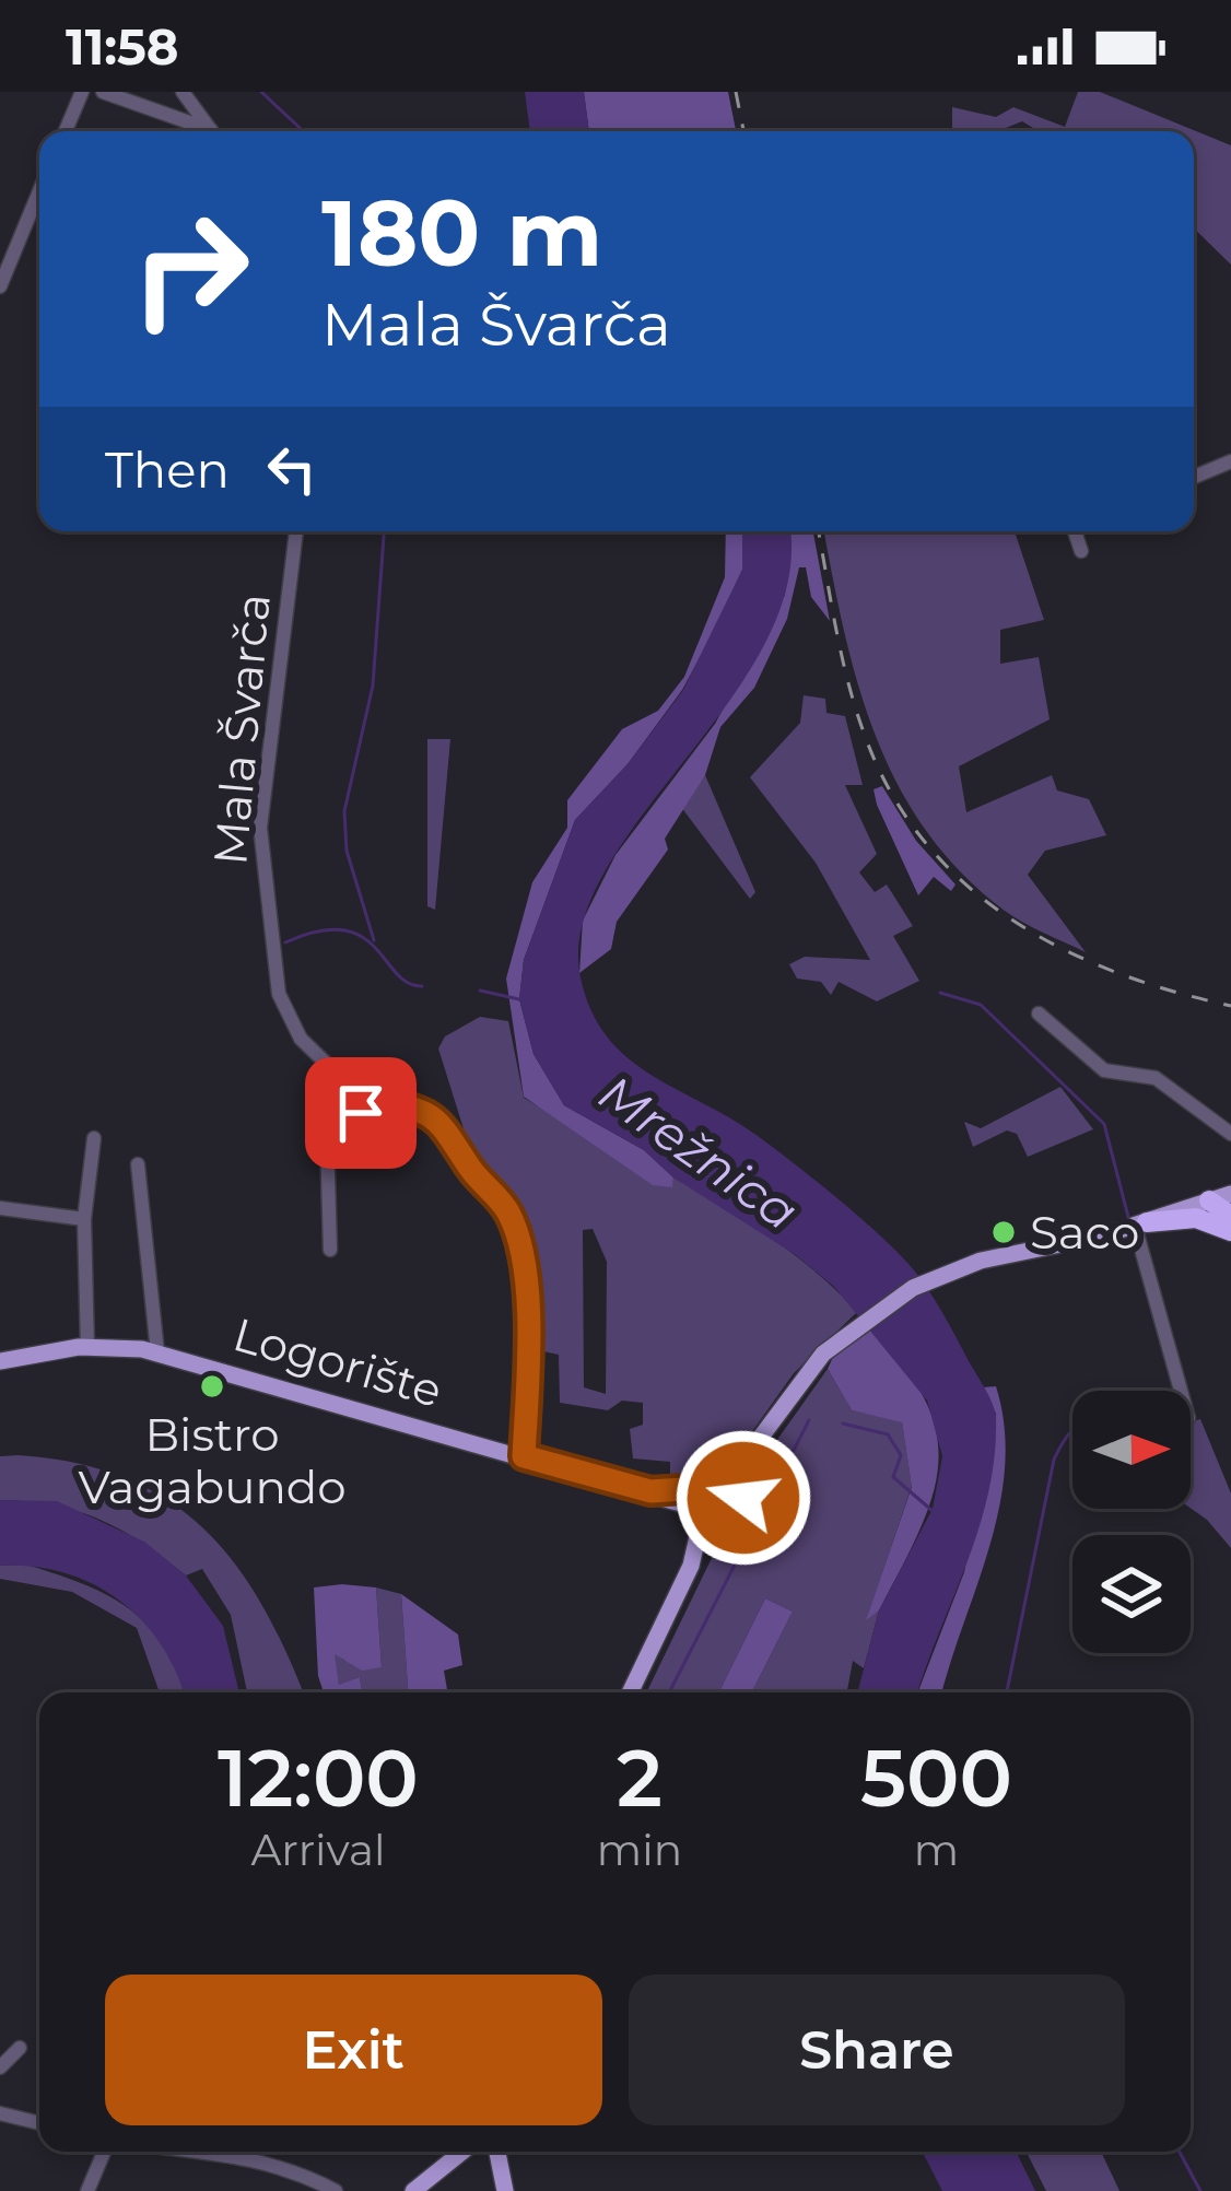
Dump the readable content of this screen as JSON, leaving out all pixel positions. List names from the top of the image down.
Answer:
{
  "streets": {
    "main road": ["Logorište"],
    "street": ["Mala Švarča"]
  },
  "crossings": [
    ["Mala Švarča", "Logorište"]
  ],
  "water": ["Mrežnica"],
  "places": ["Saco", "Bistro Vagabundo"],
  "north": "right",
  "page": {
    "status": "11:58",
    "turn": ["180 m", "Mala Švarča"],
    "then": "Then",
    "eta": [
      "12:00",
      "Arrival",
      "2",
      "min",
      "500",
      "m"
    ],
    "buttons": ["Exit", "Share"]
  }
}
